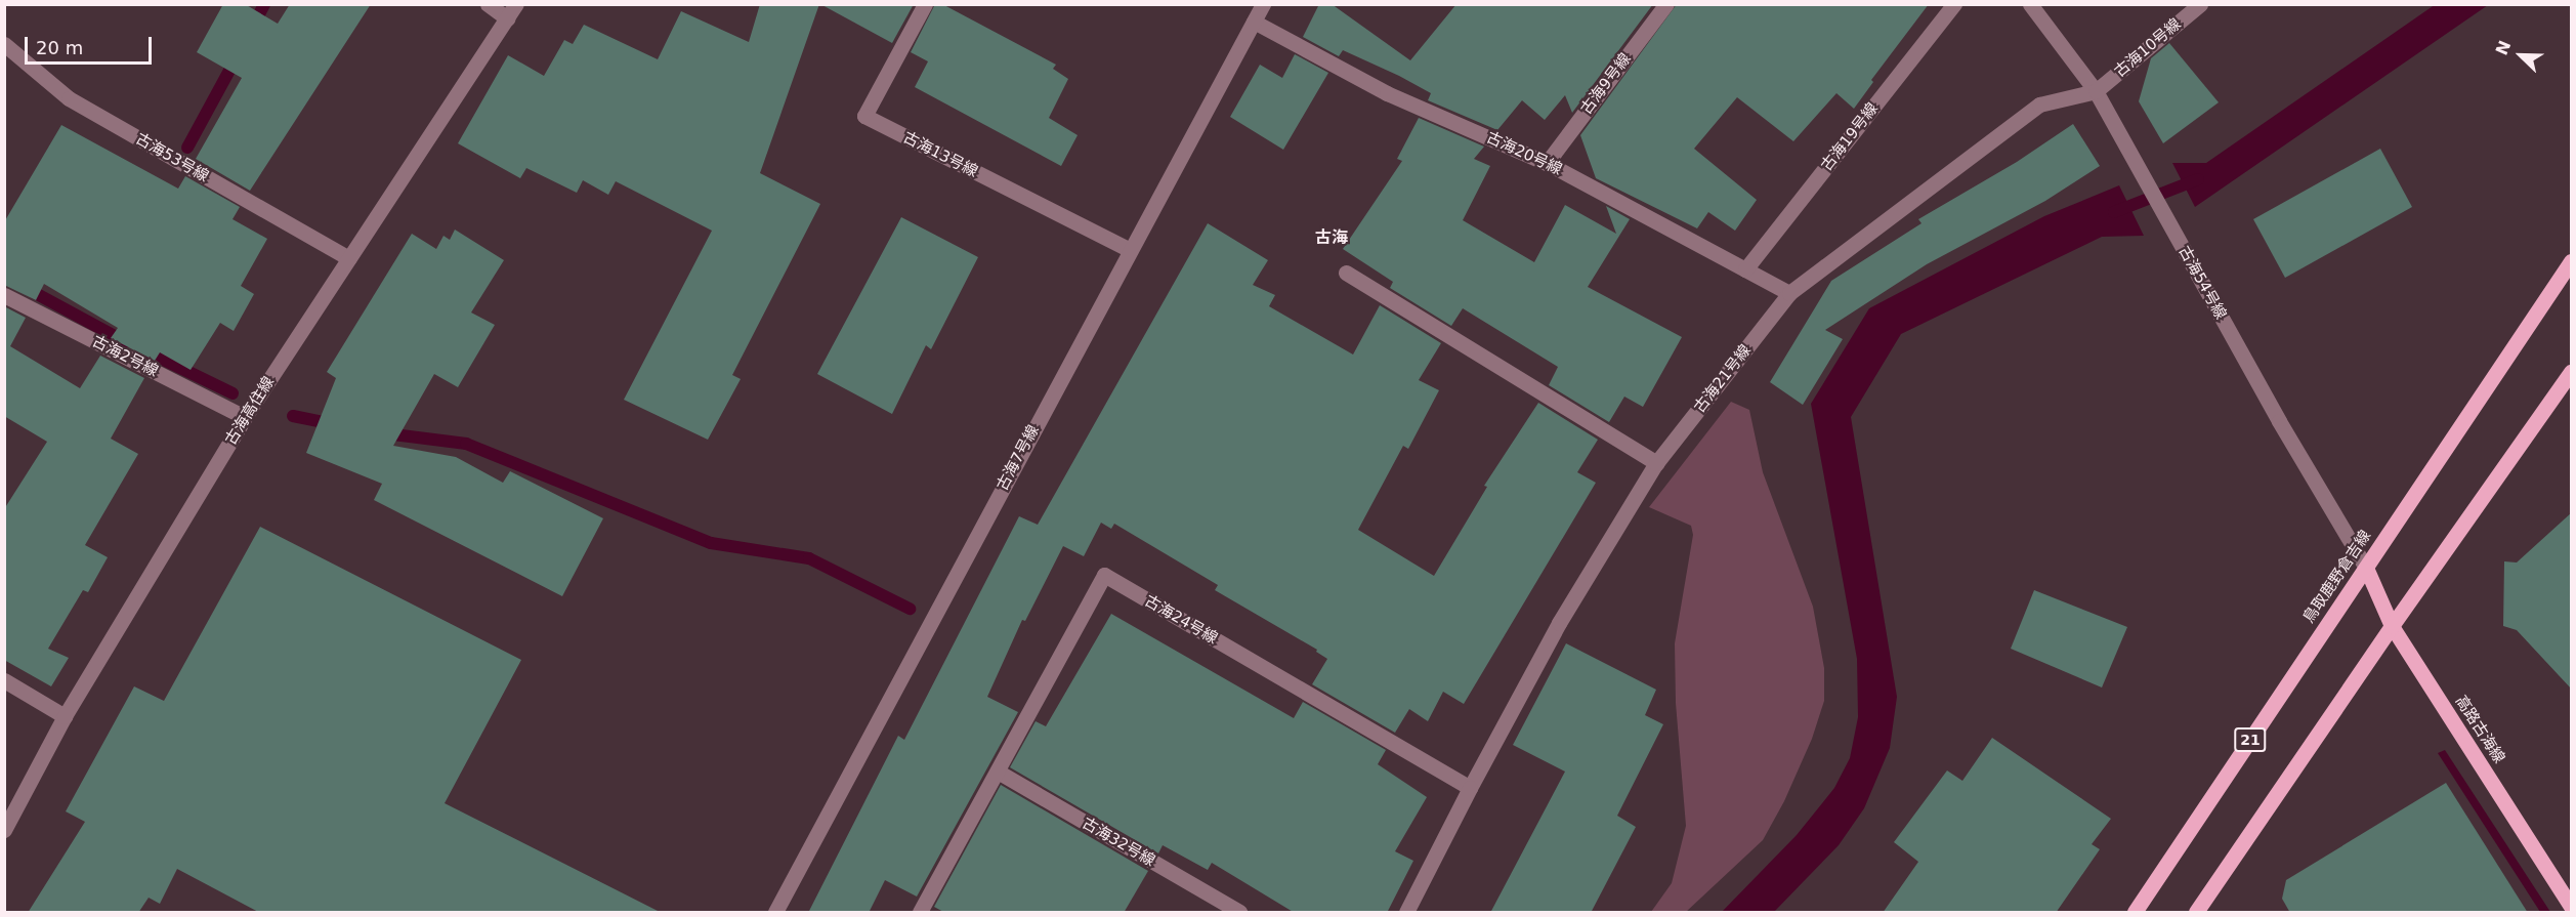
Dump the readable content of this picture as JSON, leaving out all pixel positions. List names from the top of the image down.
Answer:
{
  "streets": {
    "main road": ["鳥取鹿野倉吉線", "高路古海線", "21"],
    "street": [
      "古海10号線",
      "古海9号線",
      "古海19号線",
      "古海20号線",
      "古海13号線",
      "古海53号線",
      "古海54号線",
      "古海2号線",
      "古海21号線",
      "古海高住線",
      "古海7号線",
      "古海24号線",
      "古海32号線"
    ]
  },
  "crossings": [
    ["古海10号線", "古海54号線"],
    ["古海10号線", "古海21号線"],
    ["古海9号線", "古海20号線"],
    ["古海19号線", "古海20号線"],
    ["古海20号線", "古海21号線"],
    ["古海20号線", "古海7号線"],
    ["古海13号線", "古海7号線"],
    ["古海53号線", "古海高住線"],
    ["古海54号線", "古海21号線"],
    ["古海54号線", "鳥取鹿野倉吉線"],
    ["古海54号線", "高路古海線"],
    ["古海2号線", "古海高住線"],
    ["古海21号線", "古海24号線"],
    ["鳥取鹿野倉吉線", "高路古海線"],
    ["古海24号線", "古海32号線"]
  ],
  "districts": ["古海"],
  "scale_bar": "20 m",
  "north": "top left"
}
